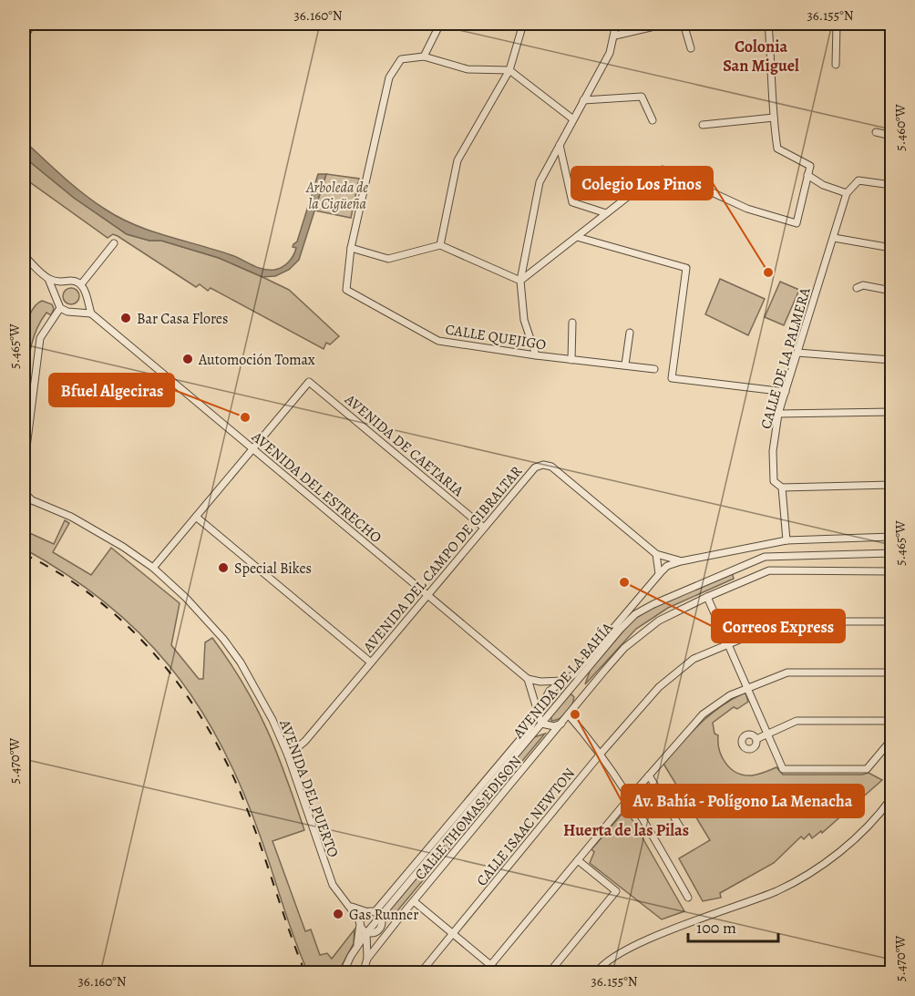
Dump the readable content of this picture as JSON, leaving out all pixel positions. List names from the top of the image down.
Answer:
{
  "streets": {
    "street": [
      "CALLE QUEJIGO",
      "CALLE DE LA PALMERA",
      "AVENIDA DE CAETARIA",
      "AVENIDA DEL ESTRECHO",
      "AVENIDA DEL CAMPO DE GIBRALTAR",
      "AVENIDA DE LA BAHÍA",
      "AVENIDA DEL PUERTO",
      "CALLE THOMAS EDISON",
      "CALLE ISAAC NEWTON"
    ]
  },
  "crossings": [
    ["CALLE DE LA PALMERA", "AVENIDA DE LA BAHÍA"],
    ["AVENIDA DE CAETARIA", "AVENIDA DEL ESTRECHO"],
    ["AVENIDA DE CAETARIA", "AVENIDA DEL CAMPO DE GIBRALTAR"],
    ["AVENIDA DEL ESTRECHO", "AVENIDA DEL CAMPO DE GIBRALTAR"],
    ["AVENIDA DEL CAMPO DE GIBRALTAR", "AVENIDA DE LA BAHÍA"],
    ["AVENIDA DEL CAMPO DE GIBRALTAR", "AVENIDA DEL PUERTO"]
  ],
  "districts": ["Colonia San Miguel", "Huerta de las Pilas"],
  "parks": ["Arboleda de la Cigüeña"],
  "places": [
    "Colegio Los Pinos",
    "Bar Casa Flores",
    "Automoción Tomax",
    "Bfuel Algeciras",
    "Special Bikes",
    "Correos Express",
    "Av. Bahía - Polígono La Menacha",
    "Gas Runner"
  ],
  "scale_bar": "100 m",
  "coordinates": [
    "36.160°N",
    "36.155°N",
    "5.460°W",
    "5.465°W",
    "5.470°W"
  ]
}
